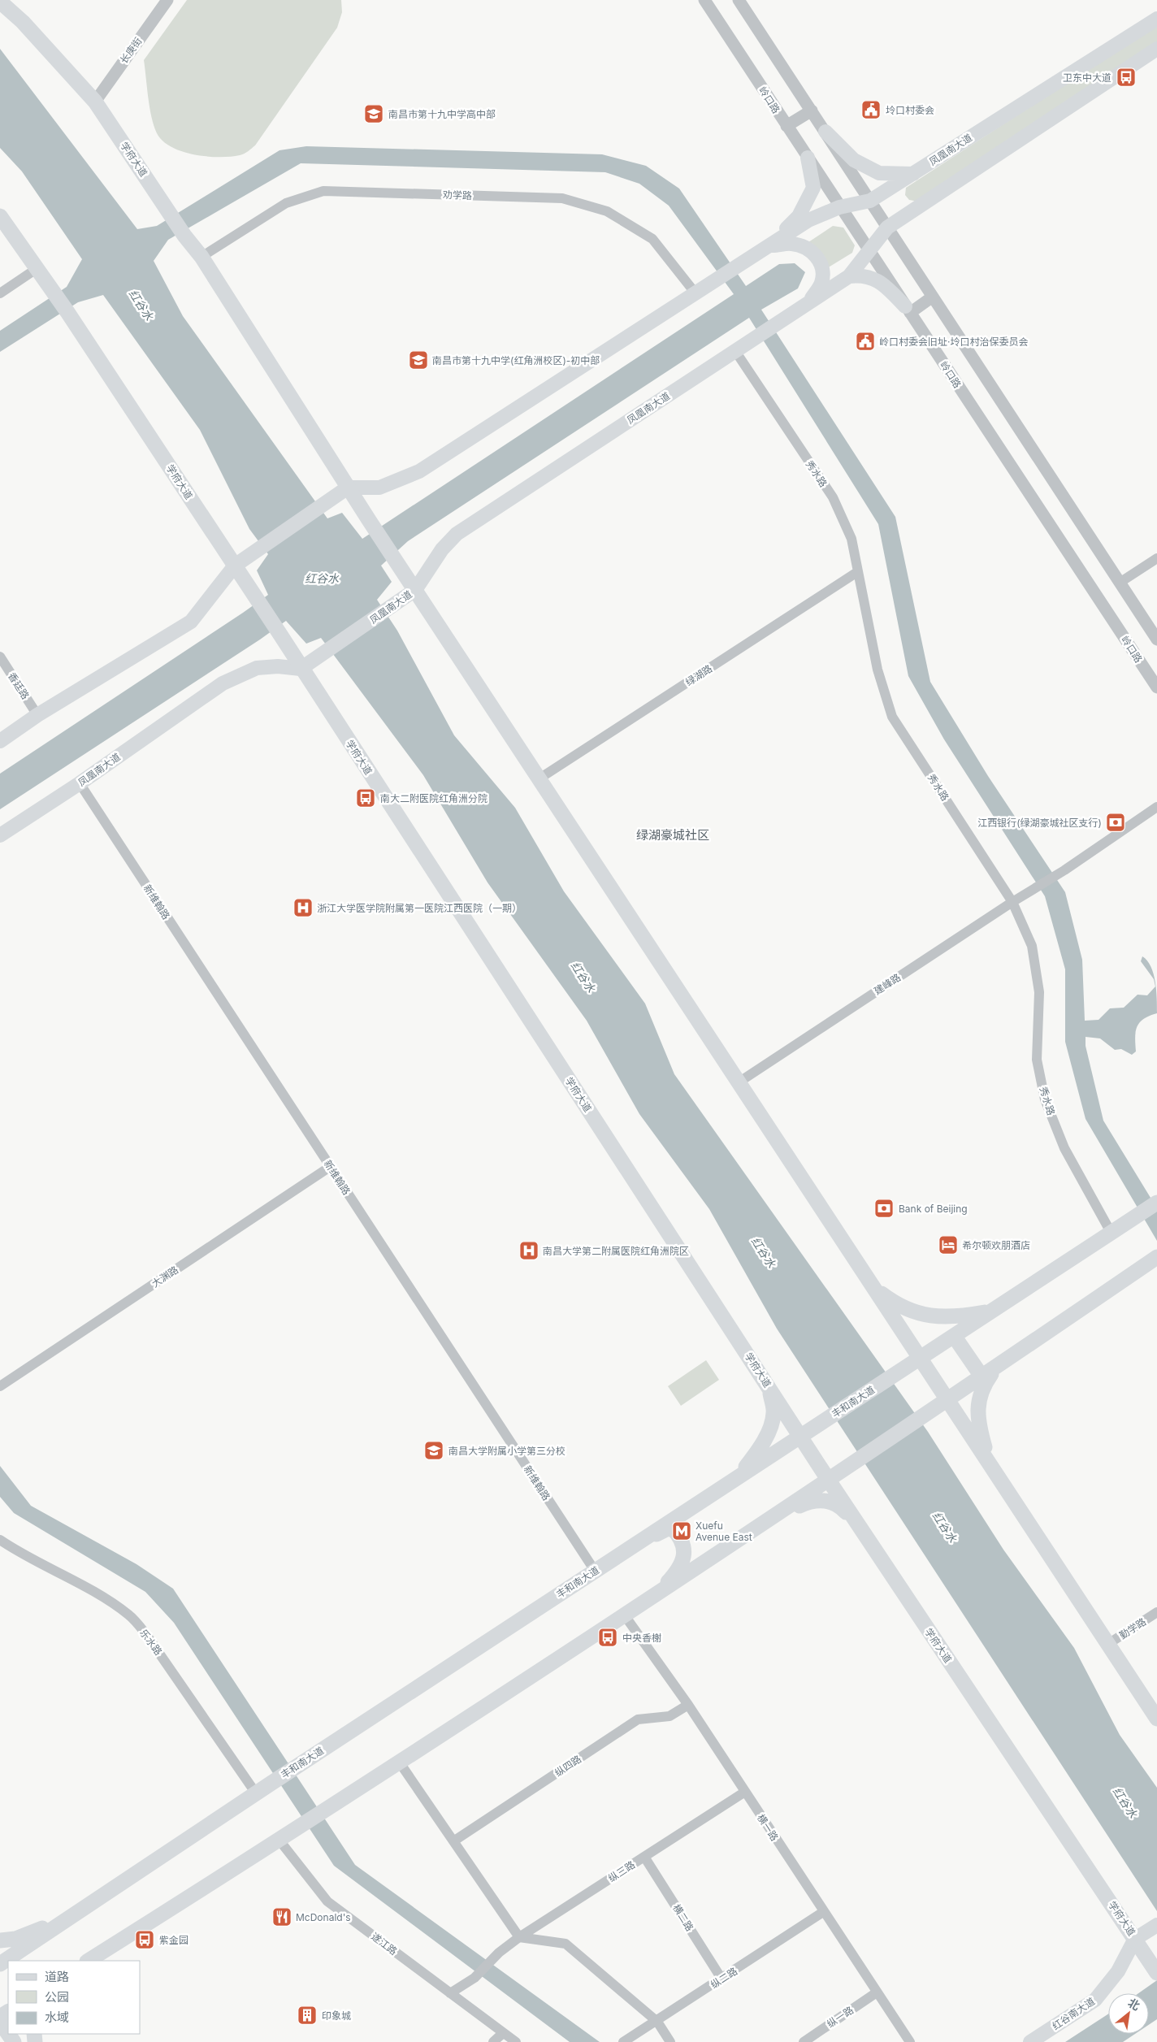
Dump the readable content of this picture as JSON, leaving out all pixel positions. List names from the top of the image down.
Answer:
{
  "streets": {
    "main road": [
      "凤凰南大道",
      "学府大道",
      "丰和南大道",
      "红谷南大道"
    ],
    "street": [
      "长庚街",
      "岭口路",
      "劝学路",
      "秀水路",
      "绿湖路",
      "香廷路",
      "新维翰路",
      "建峰路",
      "大渊路",
      "勤学路",
      "乐水路",
      "纵四路",
      "横一路",
      "纵三路",
      "横二路",
      "遂江路",
      "纵二路",
      "纵一路"
    ]
  },
  "crossings": [
    ["长庚街", "学府大道"],
    ["岭口路", "凤凰南大道"],
    ["凤凰南大道", "学府大道"],
    ["凤凰南大道", "劝学路"],
    ["凤凰南大道", "秀水路"],
    ["凤凰南大道", "新维翰路"],
    ["学府大道", "劝学路"],
    ["学府大道", "绿湖路"],
    ["学府大道", "建峰路"],
    ["学府大道", "丰和南大道"],
    ["学府大道", "勤学路"],
    ["学府大道", "红谷南大道"],
    ["秀水路", "绿湖路"],
    ["秀水路", "建峰路"],
    ["秀水路", "丰和南大道"],
    ["新维翰路", "大渊路"],
    ["新维翰路", "丰和南大道"],
    ["丰和南大道", "乐水路"],
    ["纵四路", "横一路"],
    ["横一路", "纵三路"],
    ["横一路", "纵二路"],
    ["横一路", "纵一路"],
    ["纵三路", "横二路"],
    ["纵三路", "遂江路"],
    ["横二路", "纵二路"]
  ],
  "districts": ["绿湖豪城社区"],
  "water": ["红谷水"],
  "places": {
    "bus stop": [
      "卫东中大道",
      "南大二附医院红角洲分院",
      "中央香榭",
      "紫金园"
    ],
    "public building": ["坽口村委会", "岭口村委会旧址·坽口村治保委员会"],
    "school or university": ["南昌市第十九中学高中部", "南昌市第十九中学(红角洲校区)-初中部", "南昌大学附属小学第三分校"],
    "bank": ["江西银行(绿湖豪城社区支行)", "Bank of Beijing"],
    "hospital": ["浙江大学医学院附属第一医院江西医院（一期）", "南昌大学第二附属医院红角洲院区"],
    "hotel": ["希尔顿欢朋酒店"],
    "metro station": ["Xuefu Avenue East"],
    "restaurant": ["McDonald's"],
    "building": ["印象城"]
  },
  "legend": ["道路", "公园", "水域"],
  "north": "top right"
}
